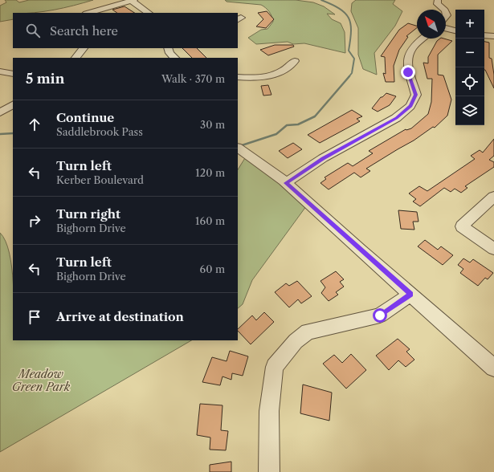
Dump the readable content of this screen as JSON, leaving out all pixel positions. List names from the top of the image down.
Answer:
{
  "parks": ["Meadow Green Park"],
  "north": "top left",
  "page": {
    "map_buttons": ["+", "−"],
    "search": "Search here",
    "heading": ["5 min", "Walk · 370 m"],
    "list": [
      ["Continue", "Saddlebrook Pass", "30 m"],
      ["Turn left", "Kerber Boulevard", "120 m"],
      ["Turn right", "Bighorn Drive", "160 m"],
      ["Turn left", "Bighorn Drive", "60 m"],
      "Arrive at destination"
    ]
  }
}
